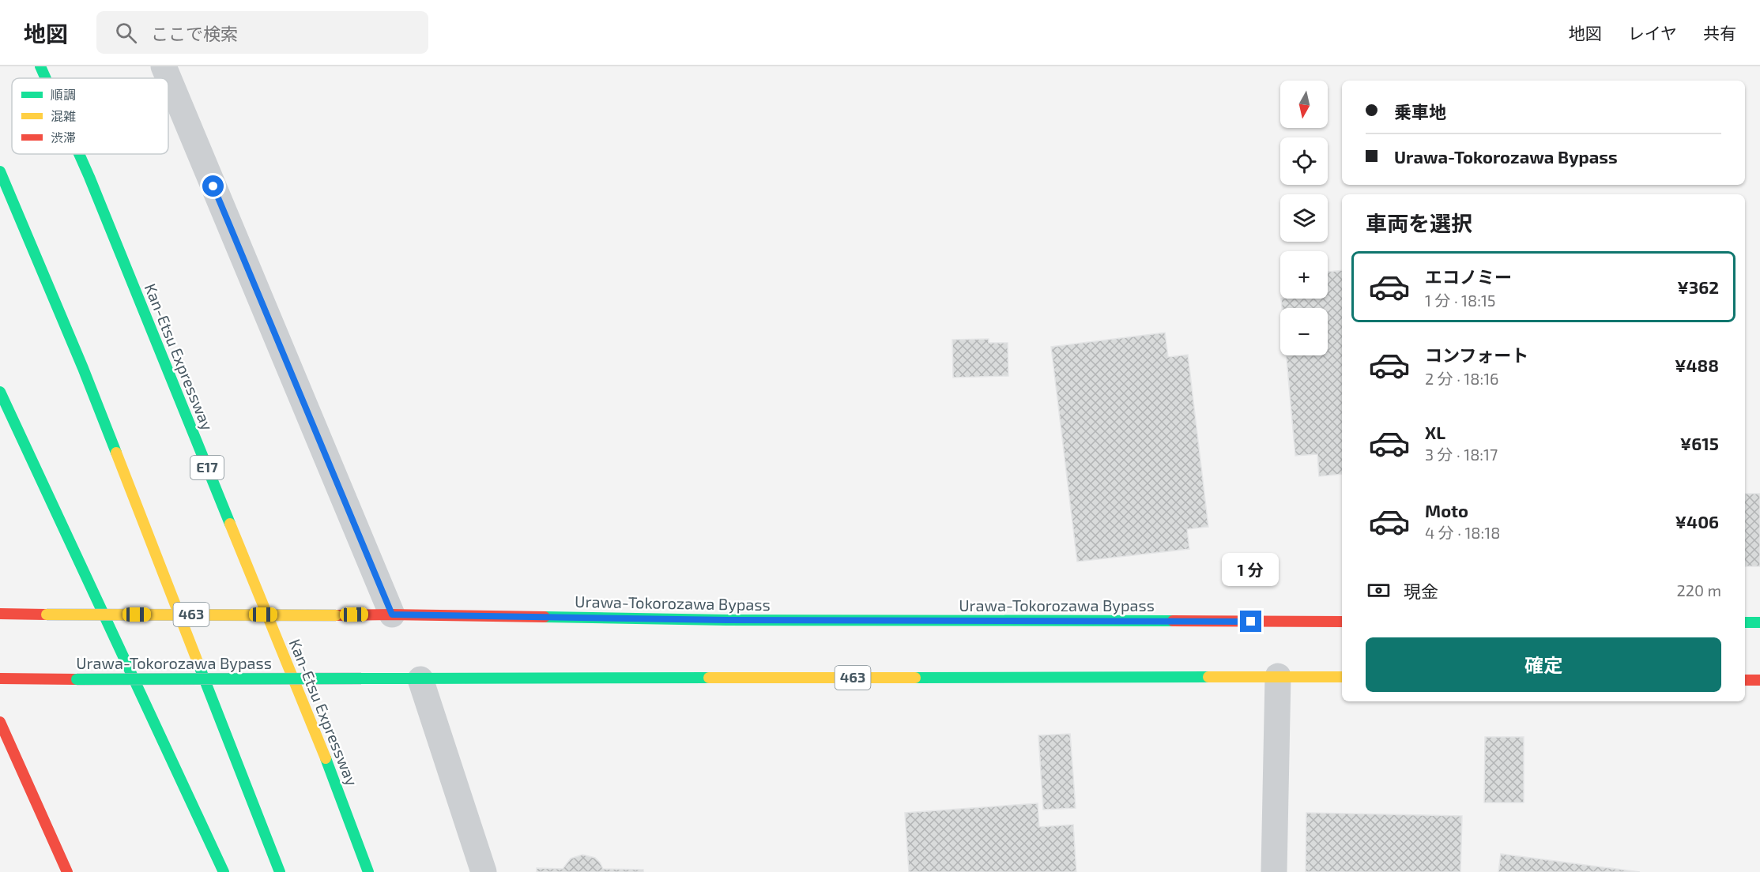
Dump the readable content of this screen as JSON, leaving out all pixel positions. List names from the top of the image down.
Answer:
{
  "streets": {
    "main road": [
      "Kan-Etsu Expressway",
      "E17",
      "Urawa-Tokorozawa Bypass",
      "463"
    ]
  },
  "legend": ["順調", "混雑", "渋滞"],
  "north": "bottom",
  "page": {
    "header": "地図",
    "search": "ここで検索",
    "nav": ["地図", "レイヤ", "共有"],
    "map_buttons": ["+", "−"],
    "banner": ["乗車地", "Urawa-Tokorozawa Bypass"],
    "heading": "車両を選択",
    "list": [
      {
        "name": "エコノミー",
        "note": "1 分 · 18:15",
        "value": "¥362"
      },
      {
        "name": "コンフォート",
        "note": "2 分 · 18:16",
        "value": "¥488"
      },
      {
        "name": "XL",
        "note": "3 分 · 18:17",
        "value": "¥615"
      },
      {
        "name": "Moto",
        "note": "4 分 · 18:18",
        "value": "¥406"
      }
    ],
    "bubble": "1 分",
    "pay": ["現金", "220 m"],
    "buttons": "確定"
  }
}
